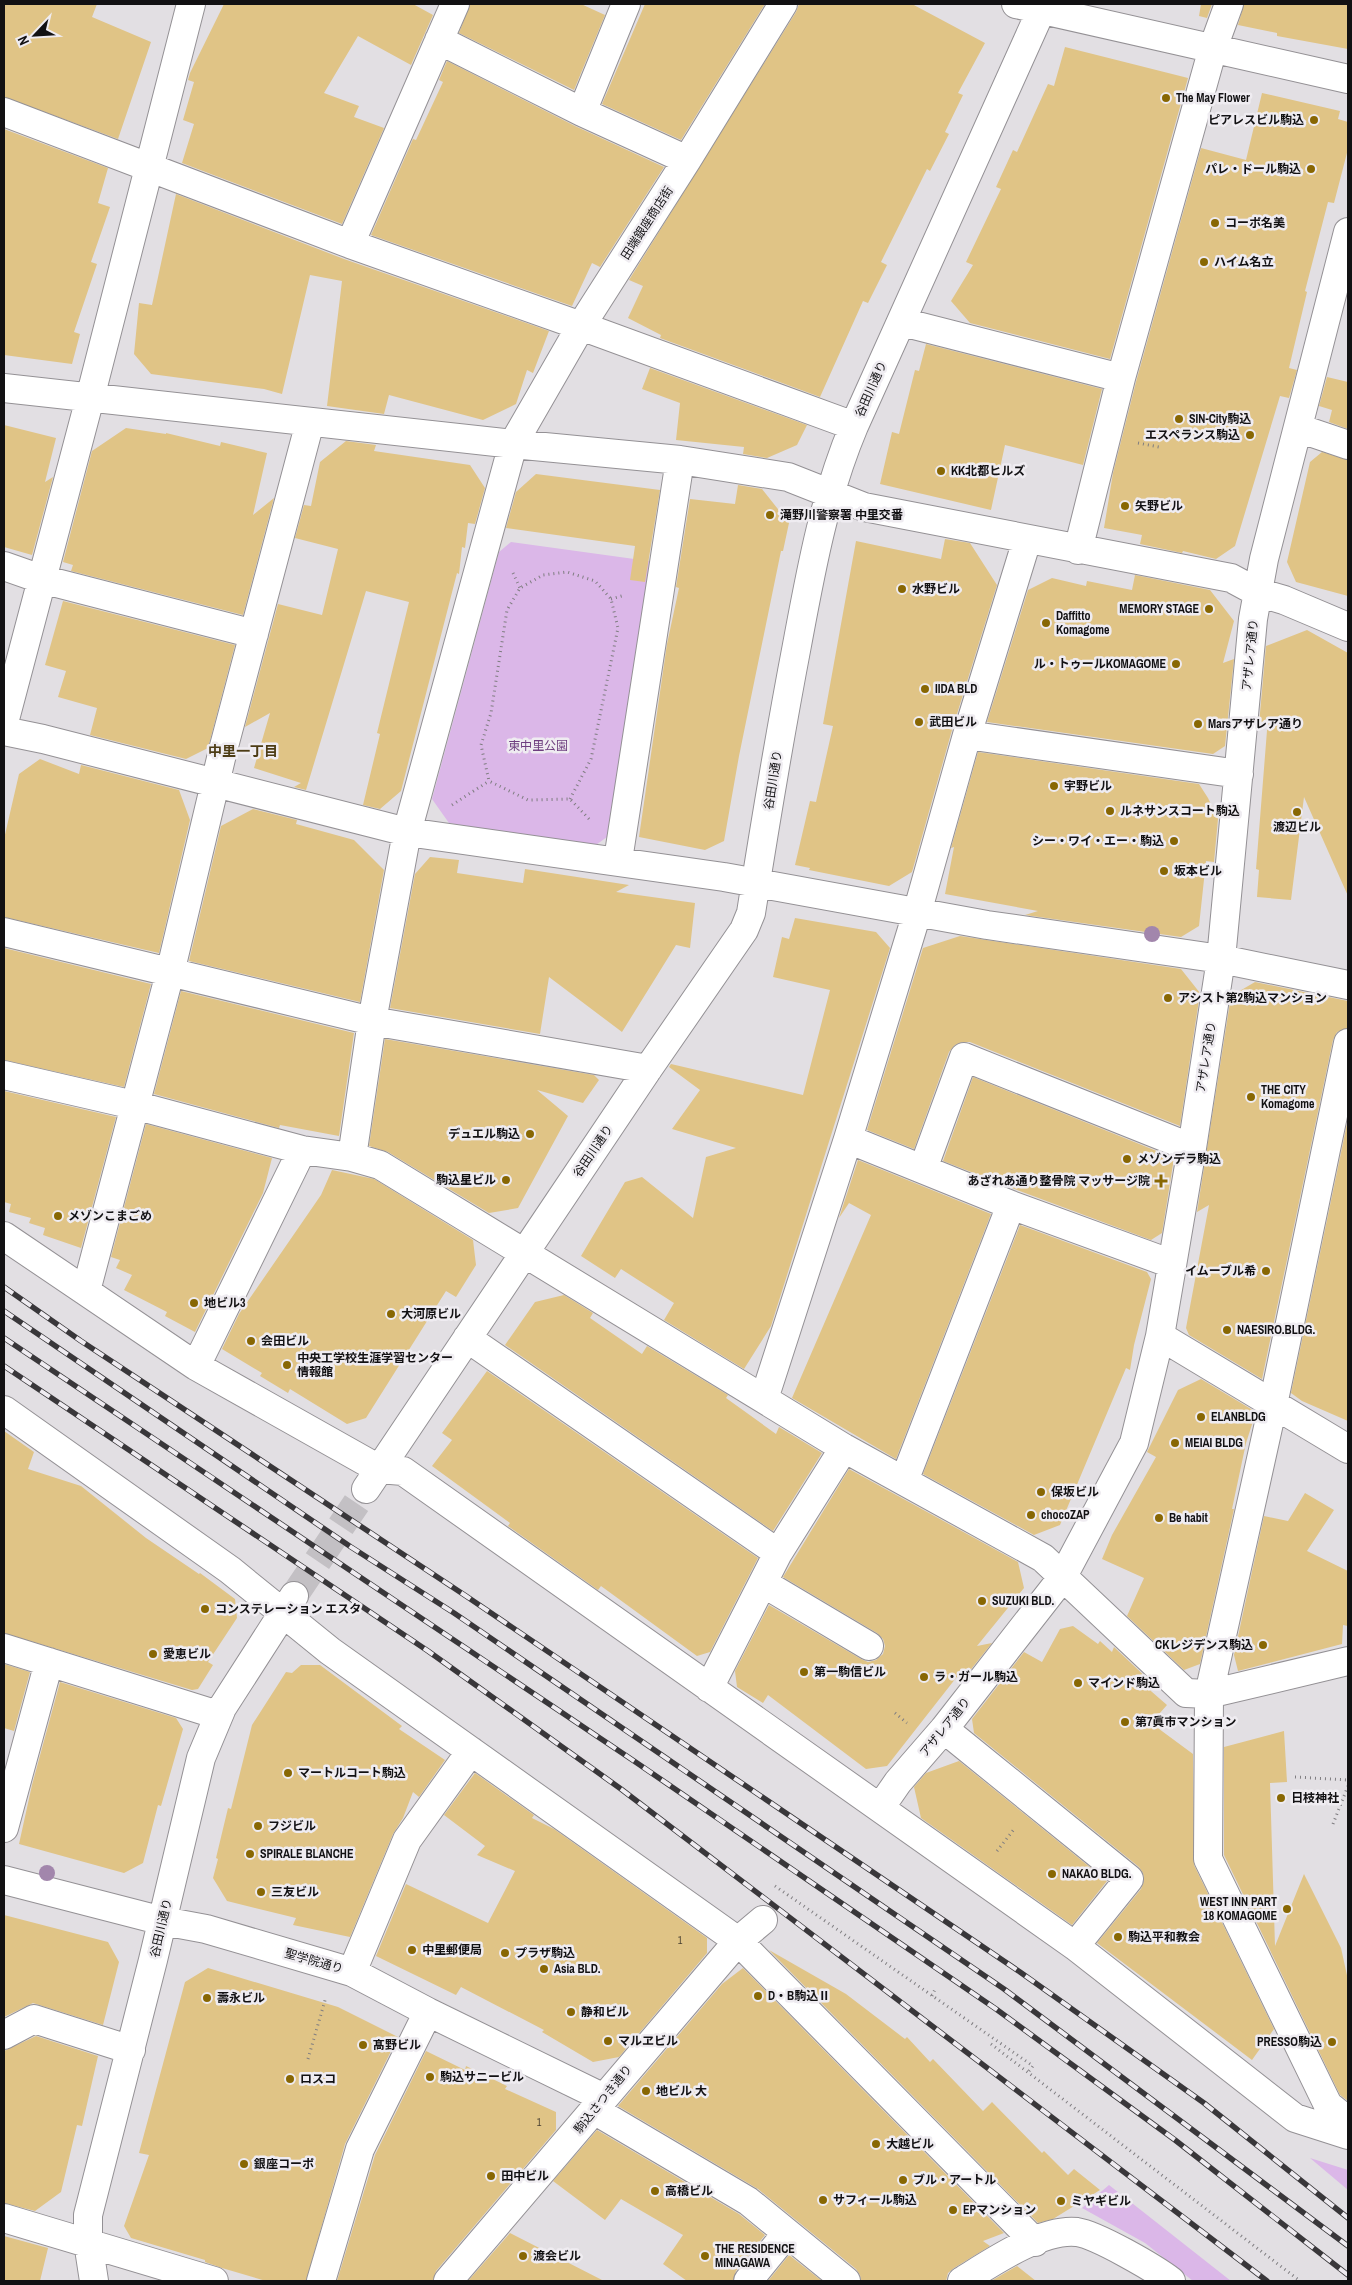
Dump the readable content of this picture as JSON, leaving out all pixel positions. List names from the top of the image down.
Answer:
{
  "streets": {
    "street": [
      "田端銀座商店街",
      "谷田川通り",
      "アザレア通り",
      "聖学院通り",
      "駒込さつき通り"
    ]
  },
  "crossings": [
    ["谷田川通り", "聖学院通り"],
    ["聖学院通り", "駒込さつき通り"]
  ],
  "districts": ["中里一丁目"],
  "parks": ["東中里公園"],
  "places": {
    "other": [
      "The May Flower",
      "ピアレスビル駒込",
      "パレ・ドール駒込",
      "コーポ名美",
      "ハイム名立",
      "SIN-City駒込",
      "エスペランス駒込",
      "KK北都ヒルズ",
      "矢野ビル",
      "滝野川警察署 中里交番",
      "水野ビル",
      "MEMORY STAGE",
      "Daffitto Komagome",
      "ル・トゥールKOMAGOME",
      "IIDA BLD",
      "武田ビル",
      "Marsアザレア通り",
      "宇野ビル",
      "ルネサンスコート駒込",
      "渡辺ビル",
      "シー・ワイ・エー・駒込",
      "坂本ビル",
      "アシスト第2駒込マンション",
      "THE CITY Komagome",
      "デュエル駒込",
      "メゾンデラ駒込",
      "駒込星ビル",
      "メゾンこまごめ",
      "イムーブル希",
      "地ビル3",
      "大河原ビル",
      "NAESIRO.BLDG.",
      "会田ビル",
      "中央工学校生涯学習センター 情報館",
      "ELANBLDG",
      "MEIAI BLDG",
      "保坂ビル",
      "chocoZAP",
      "Be habit",
      "SUZUKI BLD.",
      "コンステレーション エスタ",
      "CKレジデンス駒込",
      "愛恵ビル",
      "第一駒信ビル",
      "ラ・ガール駒込",
      "マインド駒込",
      "第7眞市マンション",
      "マートルコート駒込",
      "日枝神社",
      "フジビル",
      "SPIRALE BLANCHE",
      "NAKAO BLDG.",
      "三友ビル",
      "WEST INN PART 18 KOMAGOME",
      "駒込平和教会",
      "中里郵便局",
      "プラザ駒込",
      "Asia BLD.",
      "D・B駒込Ⅱ",
      "壽永ビル",
      "静和ビル",
      "マルヱビル",
      "PRESSO駒込",
      "髙野ビル",
      "駒込サニービル",
      "ロスコ",
      "地ビル 大",
      "大越ビル",
      "銀座コーポ",
      "田中ビル",
      "ブル・アートル",
      "高橋ビル",
      "サフィール駒込",
      "ミヤギビル",
      "EPマンション",
      "渡会ビル",
      "THE RESIDENCE MINAGAWA"
    ],
    "health": ["あざれあ通り整骨院 マッサージ院"]
  },
  "house_numbers": ["1", "1"],
  "north": "bottom left"
}
